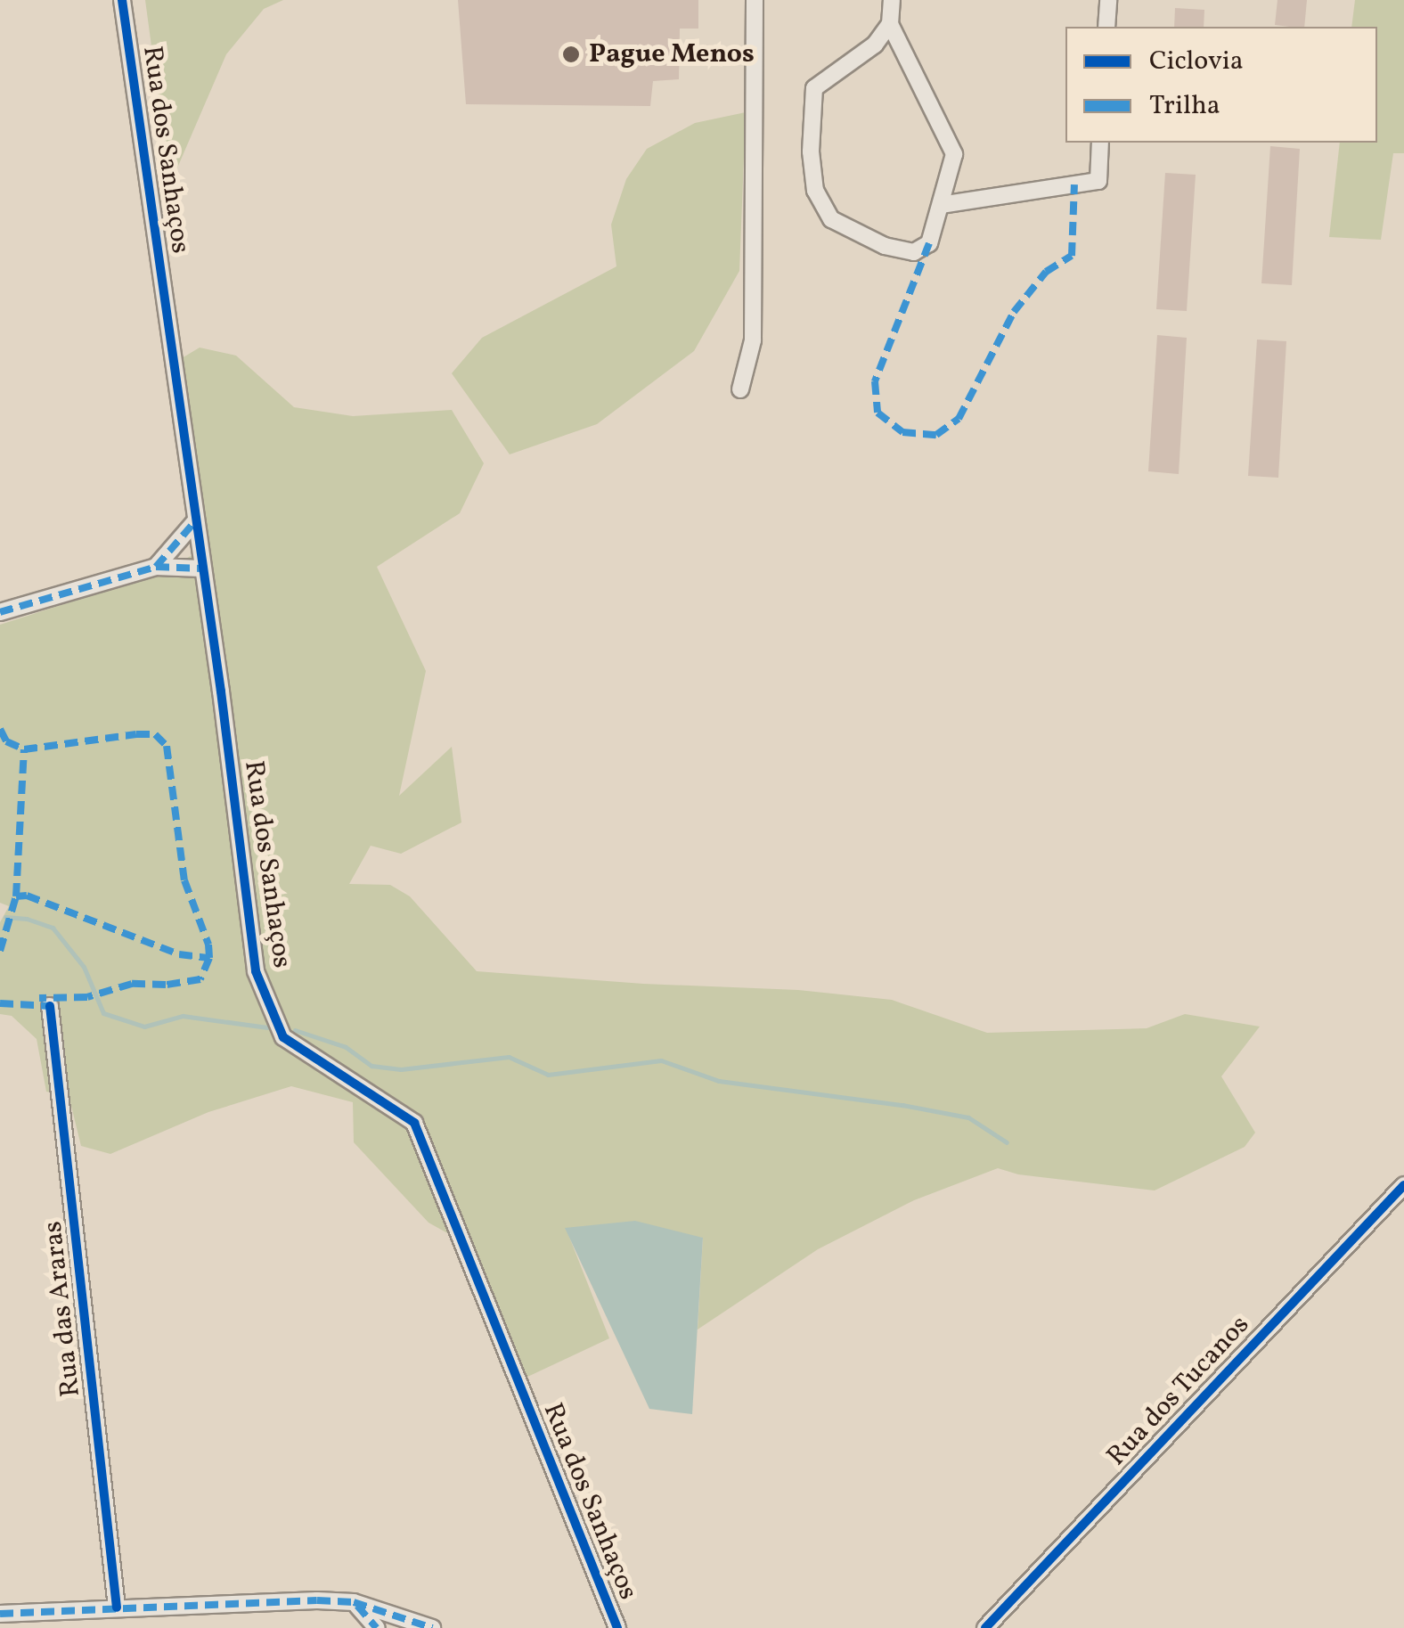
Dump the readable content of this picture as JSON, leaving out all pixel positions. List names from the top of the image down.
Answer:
{
  "streets": {
    "street": ["Rua dos Sanhaços", "Rua das Araras", "Rua dos Tucanos"]
  },
  "places": ["Pague Menos"],
  "legend": ["Ciclovia", "Trilha"]
}
